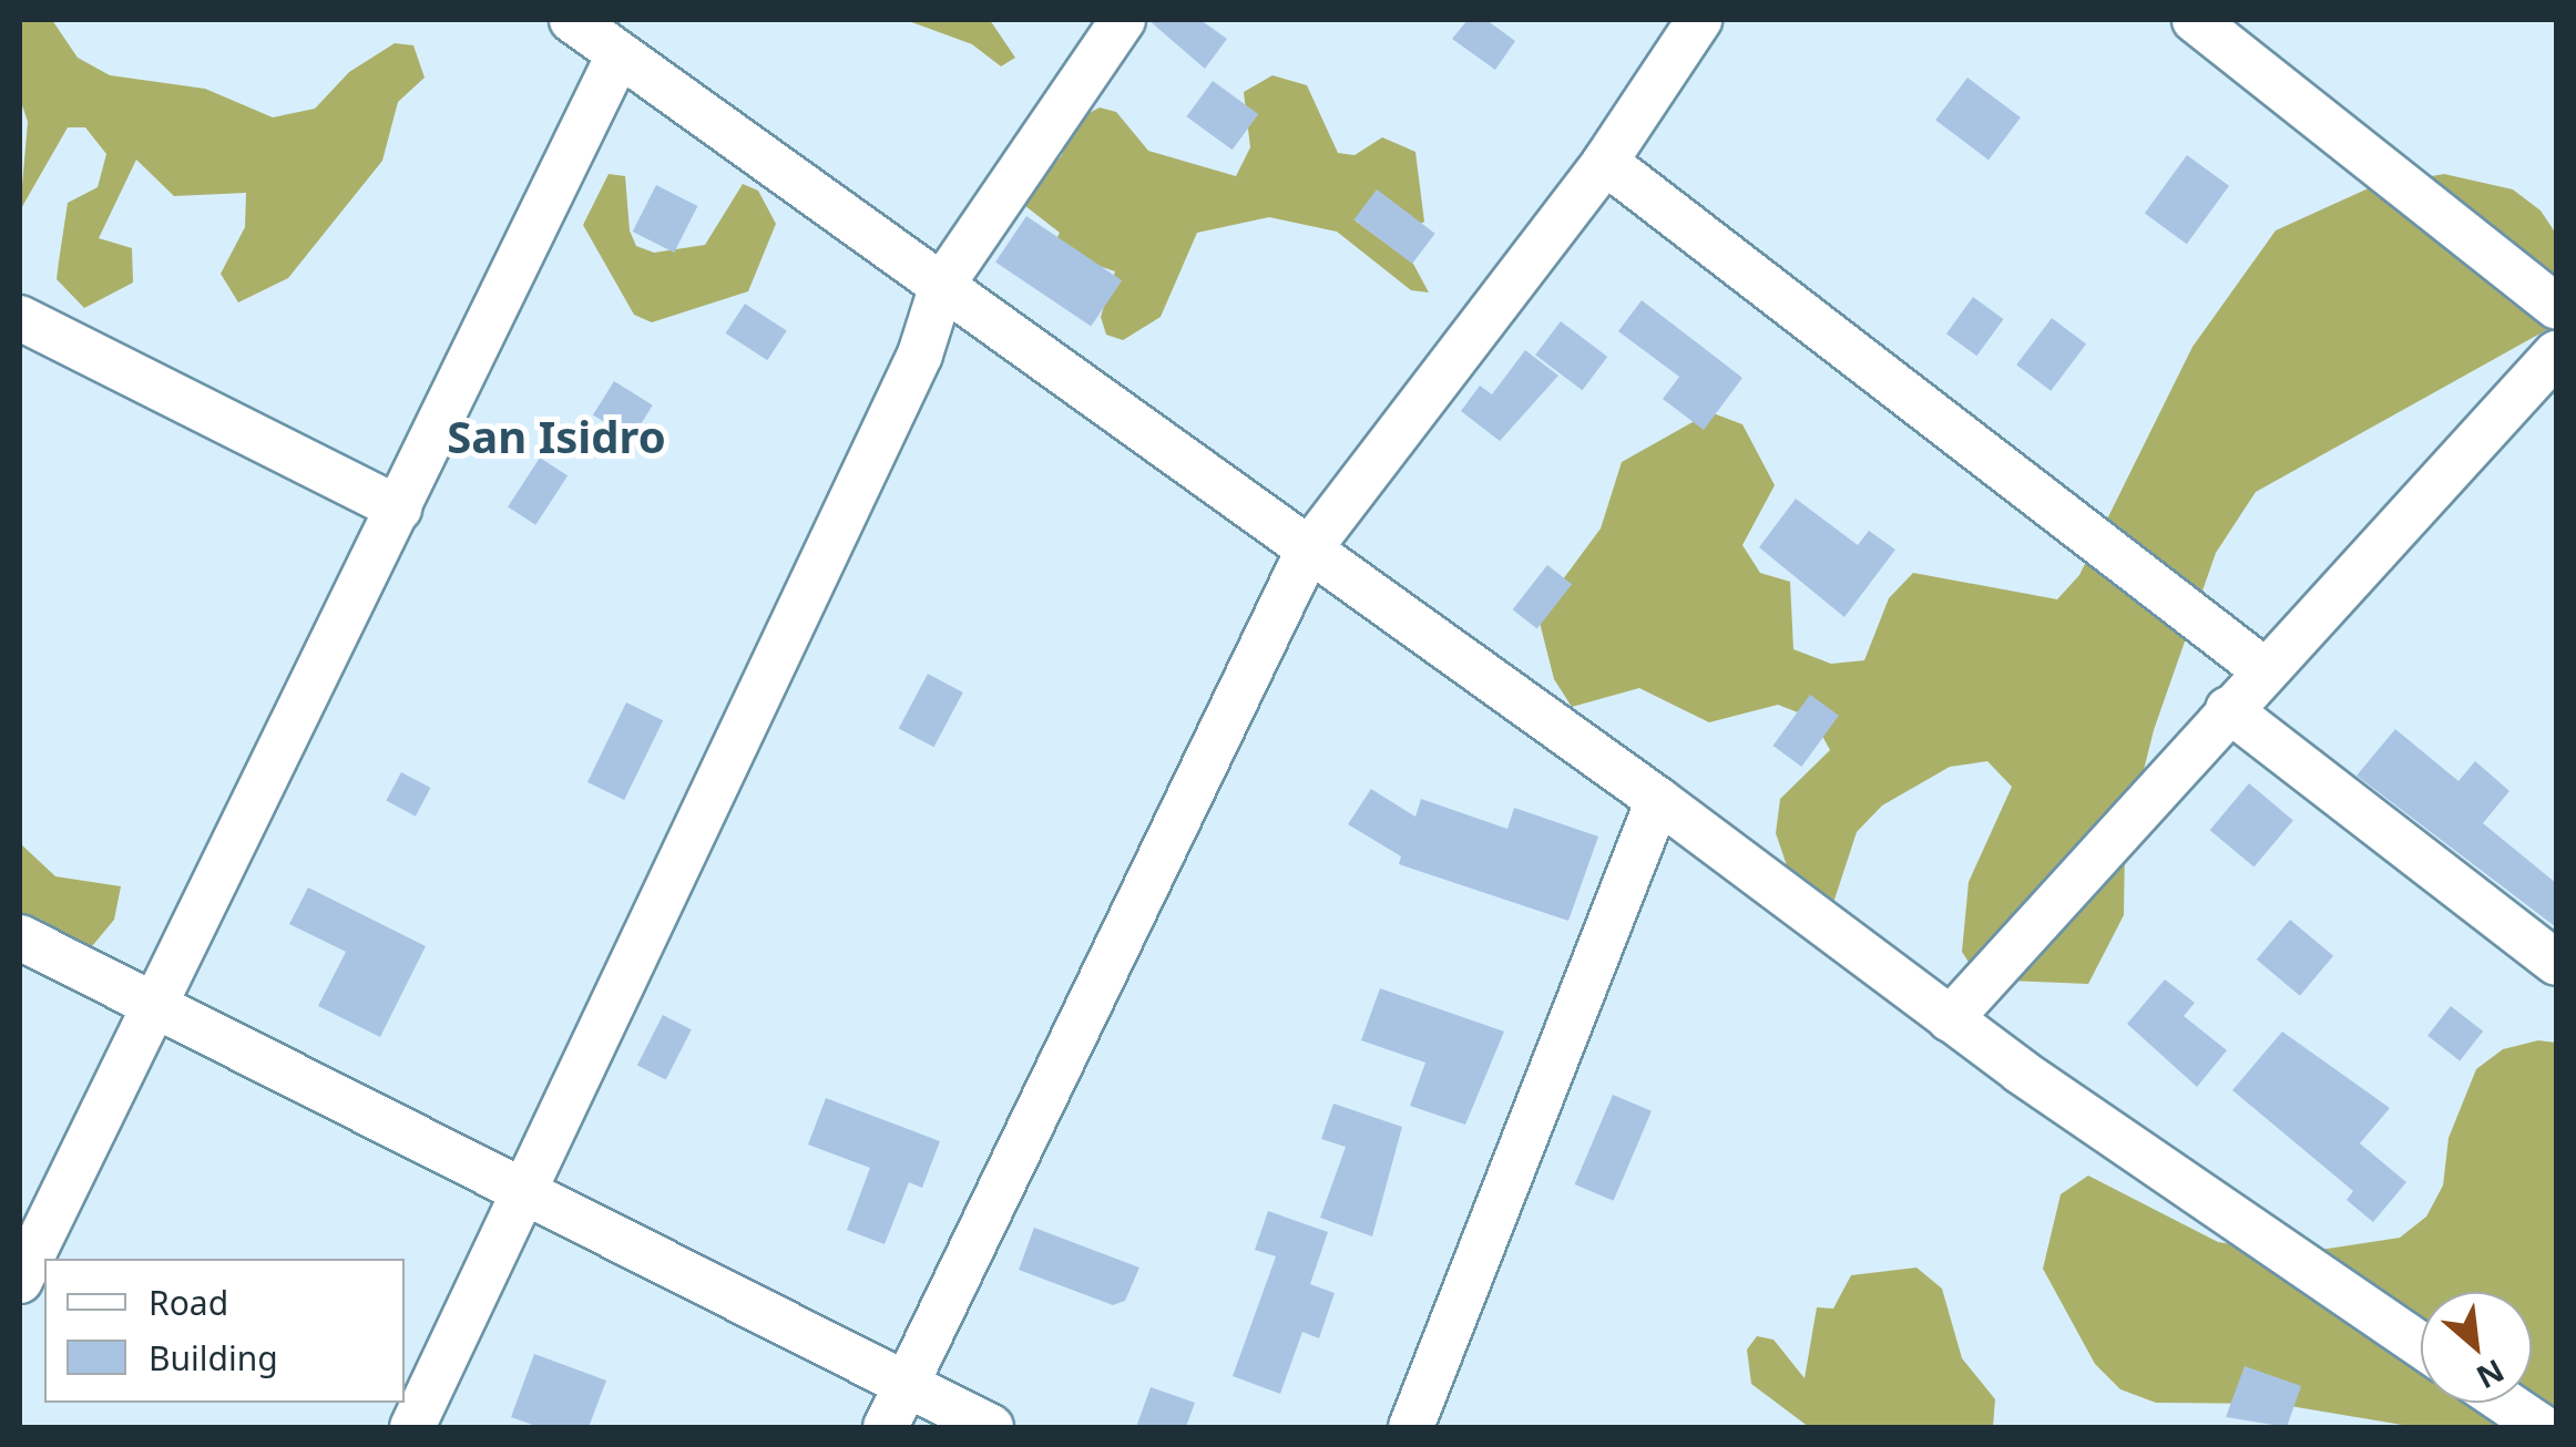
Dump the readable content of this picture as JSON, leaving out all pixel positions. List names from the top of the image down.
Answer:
{
  "districts": ["San Isidro"],
  "legend": ["Road", "Building"],
  "north": "bottom right"
}
